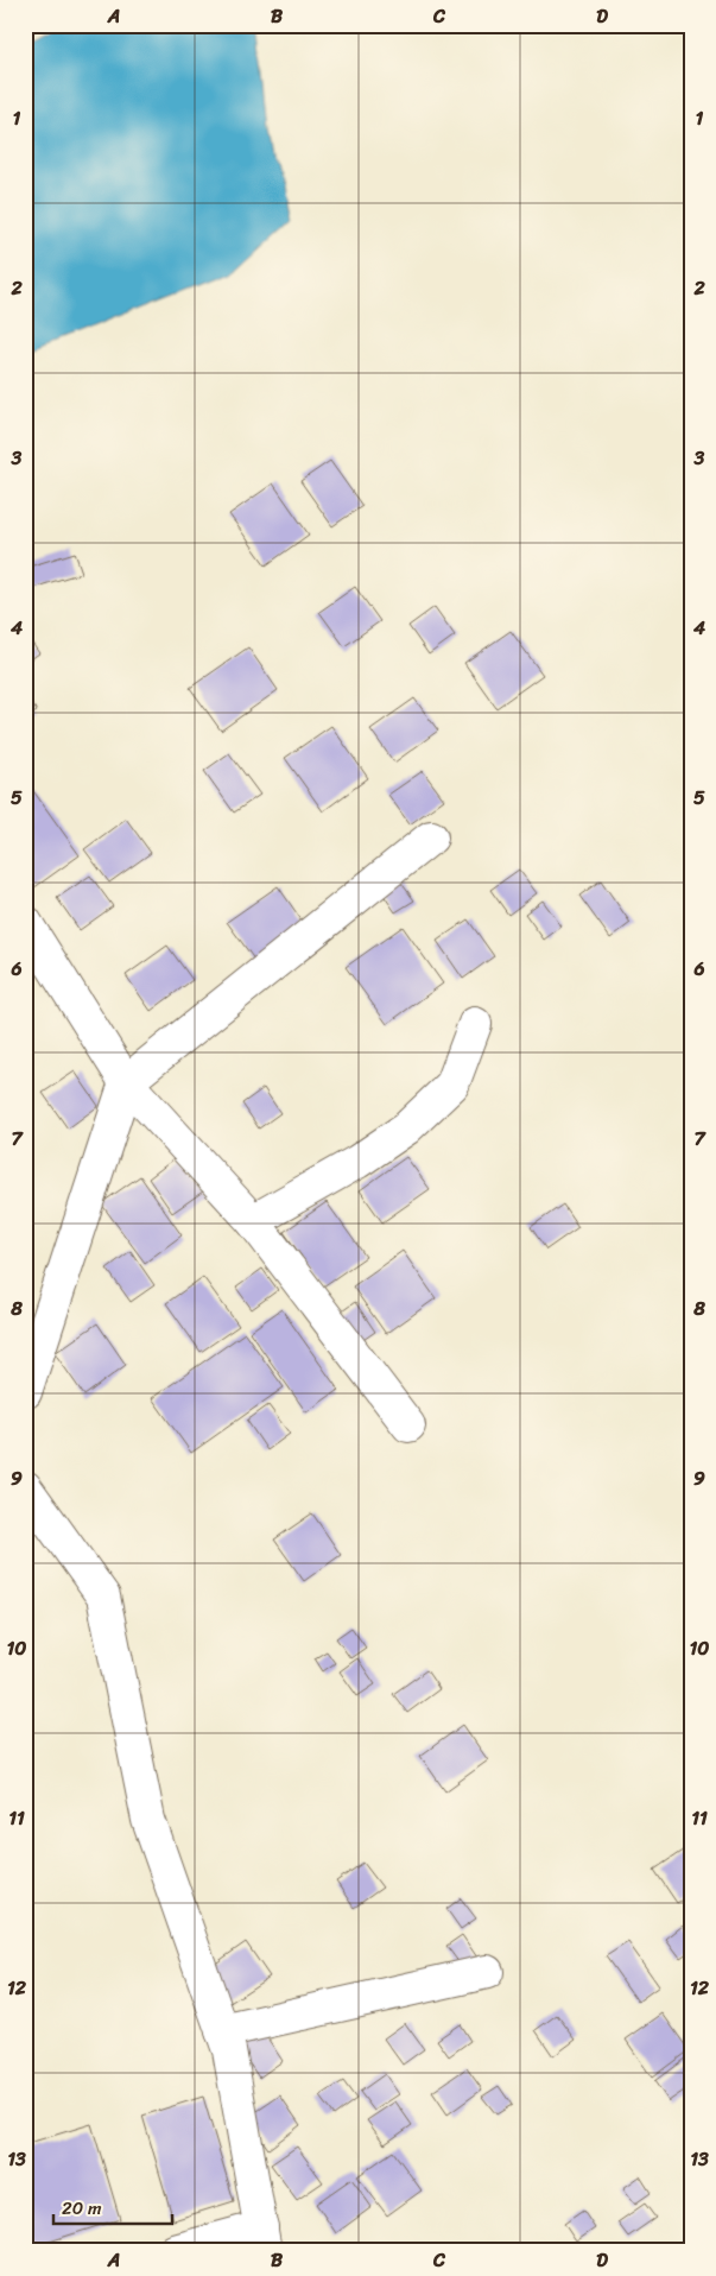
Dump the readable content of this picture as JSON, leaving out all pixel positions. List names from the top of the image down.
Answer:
{
  "scale_bar": "20 m",
  "grid": {
    "columns": [
      "A",
      "B",
      "C",
      "D"
    ],
    "rows": [
      "1",
      "2",
      "3",
      "4",
      "5",
      "6",
      "7",
      "8",
      "9",
      "10",
      "11",
      "12",
      "13"
    ]
  }
}
